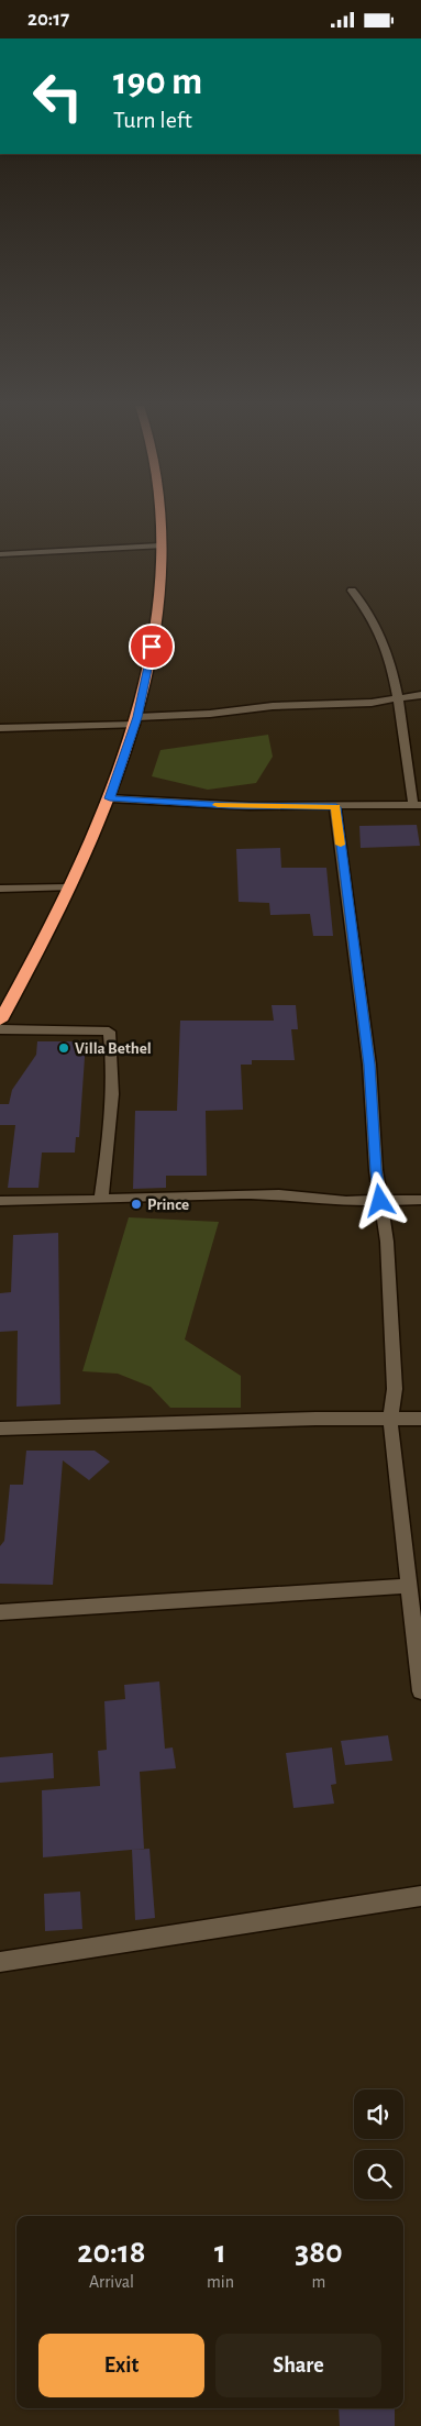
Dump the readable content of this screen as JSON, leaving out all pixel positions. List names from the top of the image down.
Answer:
{
  "places": ["Villa Bethel", "Prince"],
  "page": {
    "status": "20:17",
    "turn": ["190 m", "Turn left"],
    "eta": [
      "20:18",
      "Arrival",
      "1",
      "min",
      "380",
      "m"
    ],
    "buttons": ["Exit", "Share"]
  }
}
